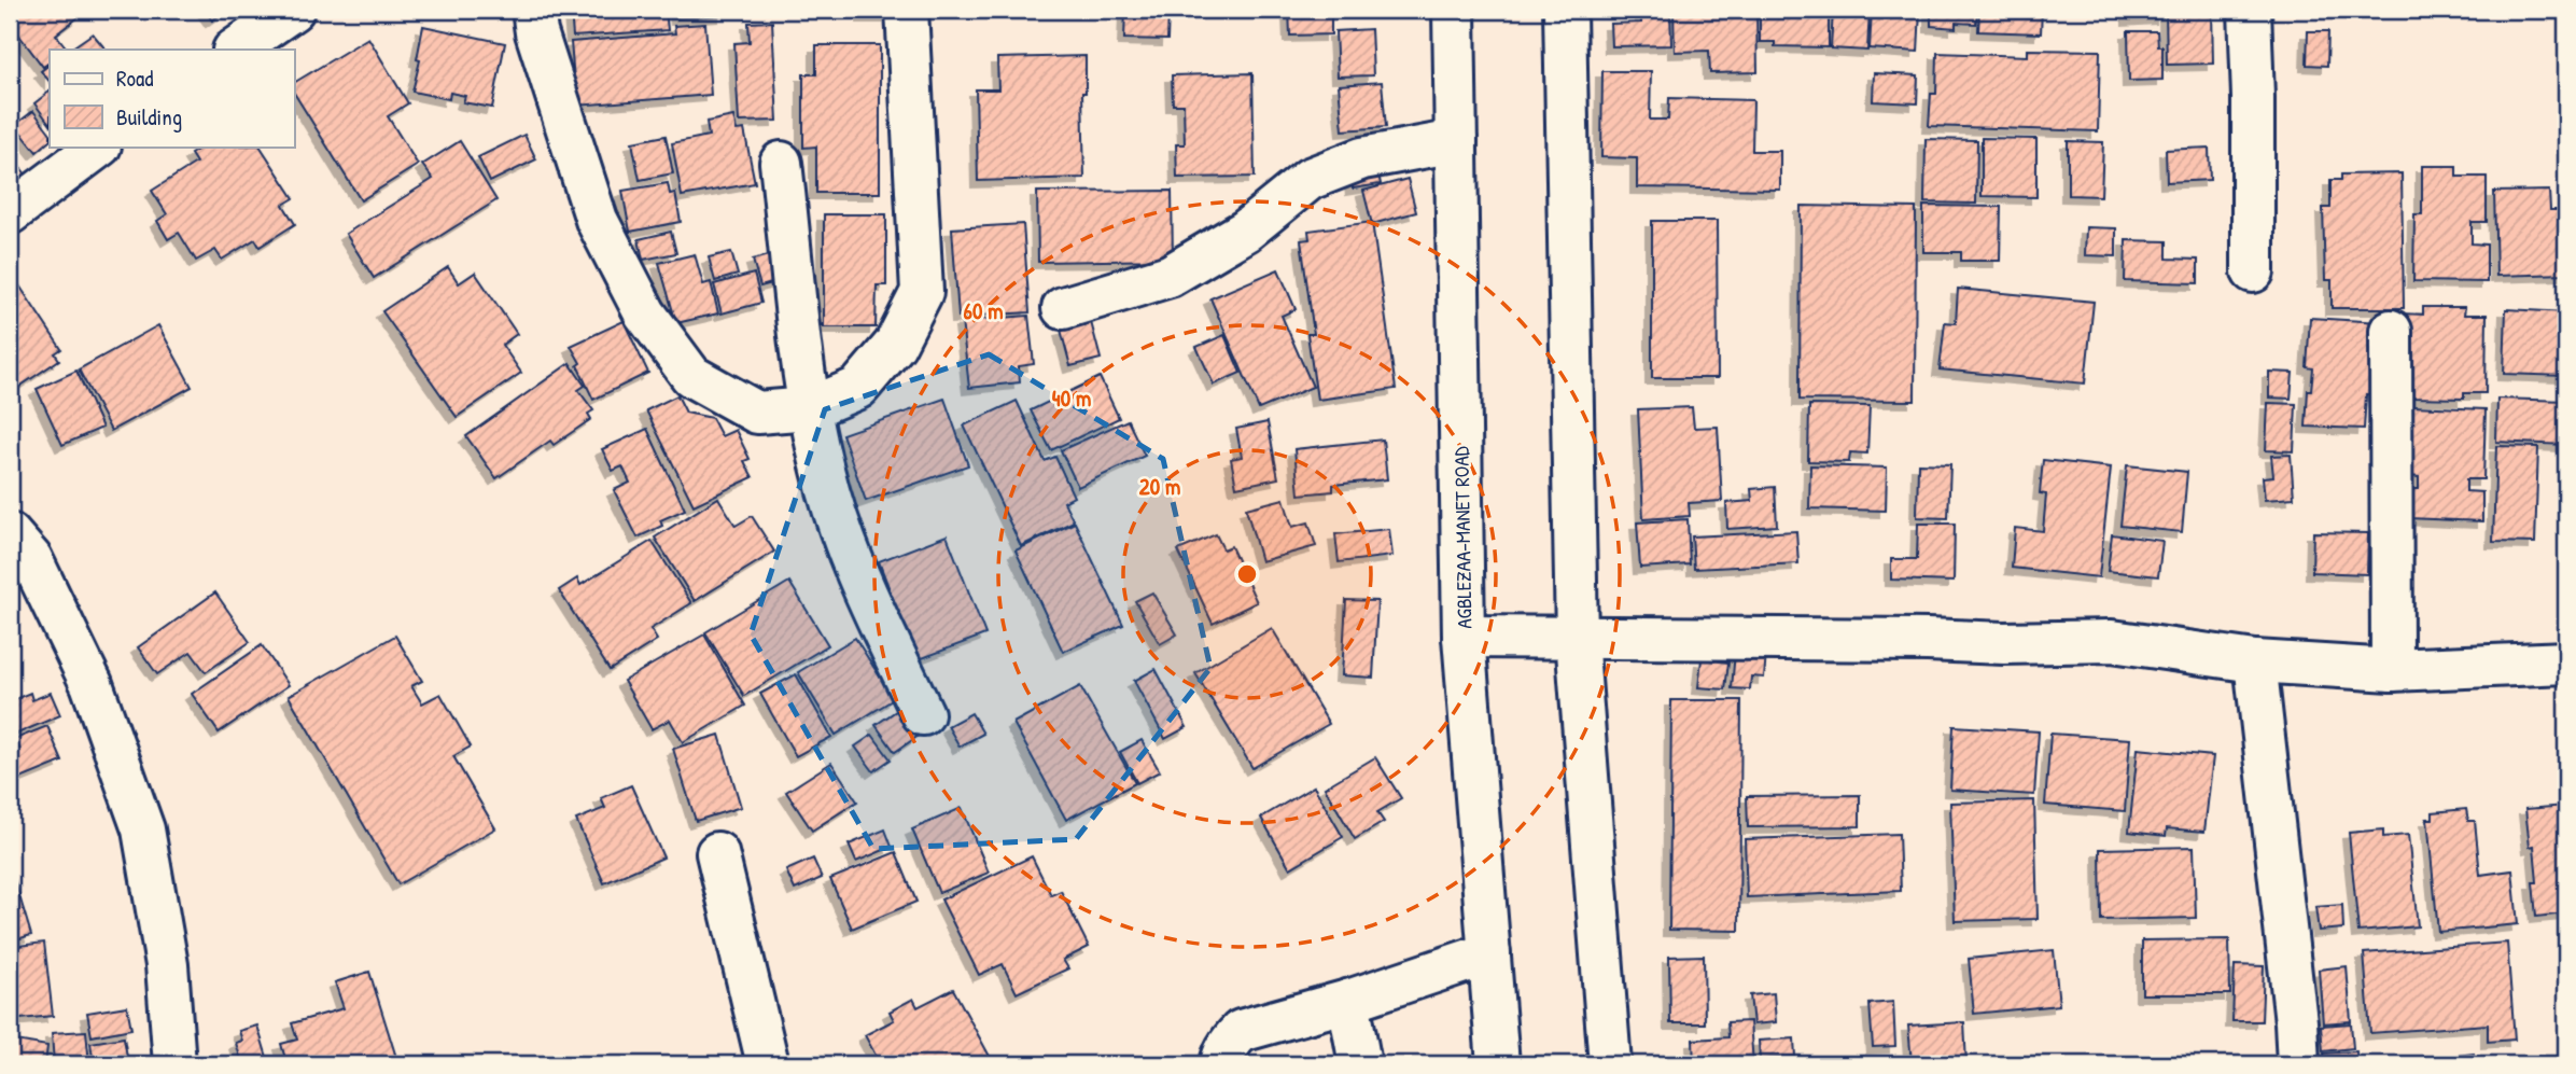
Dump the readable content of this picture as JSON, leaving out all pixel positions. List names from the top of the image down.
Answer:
{
  "streets": {
    "street": ["AGBLEZAA-MANET ROAD"]
  },
  "legend": ["Road", "Building"],
  "rings": ["60 m", "40 m", "20 m"]
}
